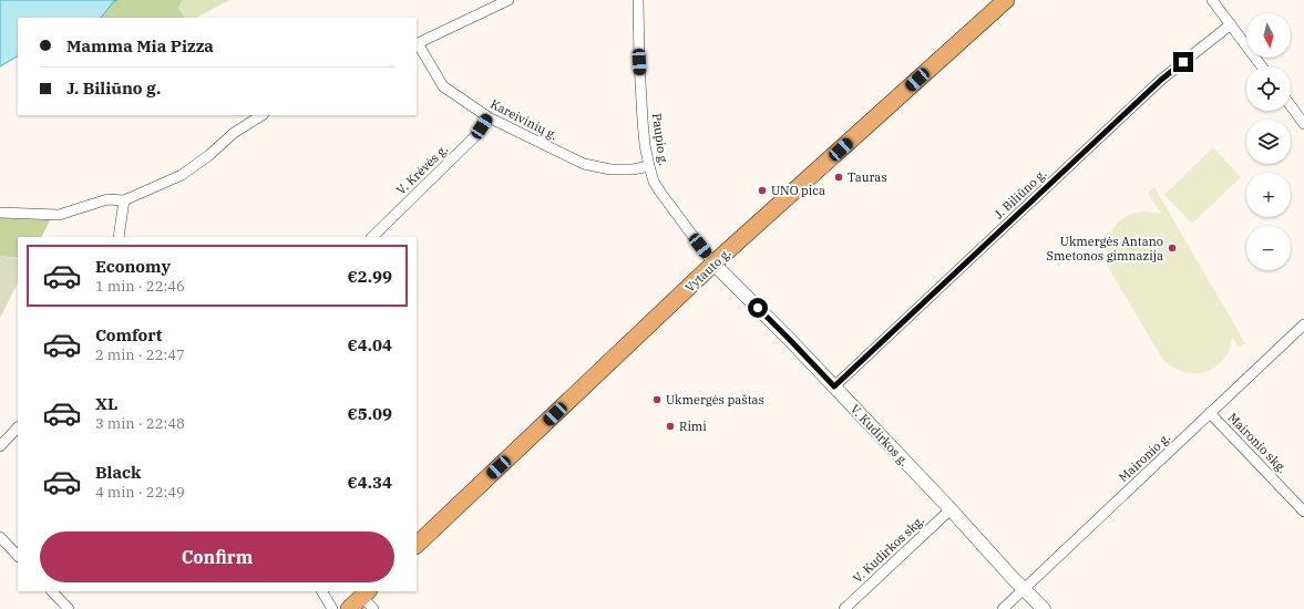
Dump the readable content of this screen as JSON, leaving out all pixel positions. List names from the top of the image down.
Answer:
{
  "streets": {
    "main road": ["Vytauto g."],
    "street": [
      "Kareivinių g.",
      "Paupio g.",
      "V. Krėvės g.",
      "J. Biliūno g.",
      "V. Kudirkos g.",
      "Maironio skg.",
      "Maironio g.",
      "V. Kudirkos skg."
    ]
  },
  "crossings": [
    ["Kareivinių g.", "Paupio g."],
    ["Kareivinių g.", "V. Krėvės g."],
    ["Paupio g.", "Vytauto g."],
    ["Paupio g.", "V. Kudirkos g."],
    ["J. Biliūno g.", "V. Kudirkos g."],
    ["Vytauto g.", "V. Kudirkos g."],
    ["V. Kudirkos g.", "Maironio g."],
    ["V. Kudirkos g.", "V. Kudirkos skg."],
    ["Maironio skg.", "Maironio g."]
  ],
  "places": [
    "Tauras",
    "UNO pica",
    "Ukmergės Antano Smetonos gimnazija",
    "Ukmergės paštas",
    "Rimi"
  ],
  "north": "bottom",
  "page": {
    "map_buttons": ["+", "−"],
    "banner": ["Mamma Mia Pizza", "J. Biliūno g."],
    "list": [
      {
        "name": "Economy",
        "note": "1 min · 22:46",
        "value": "€2.99"
      },
      {
        "name": "Comfort",
        "note": "2 min · 22:47",
        "value": "€4.04"
      },
      {
        "name": "XL",
        "note": "3 min · 22:48",
        "value": "€5.09"
      },
      {
        "name": "Black",
        "note": "4 min · 22:49",
        "value": "€4.34"
      }
    ],
    "buttons": "Confirm"
  }
}
